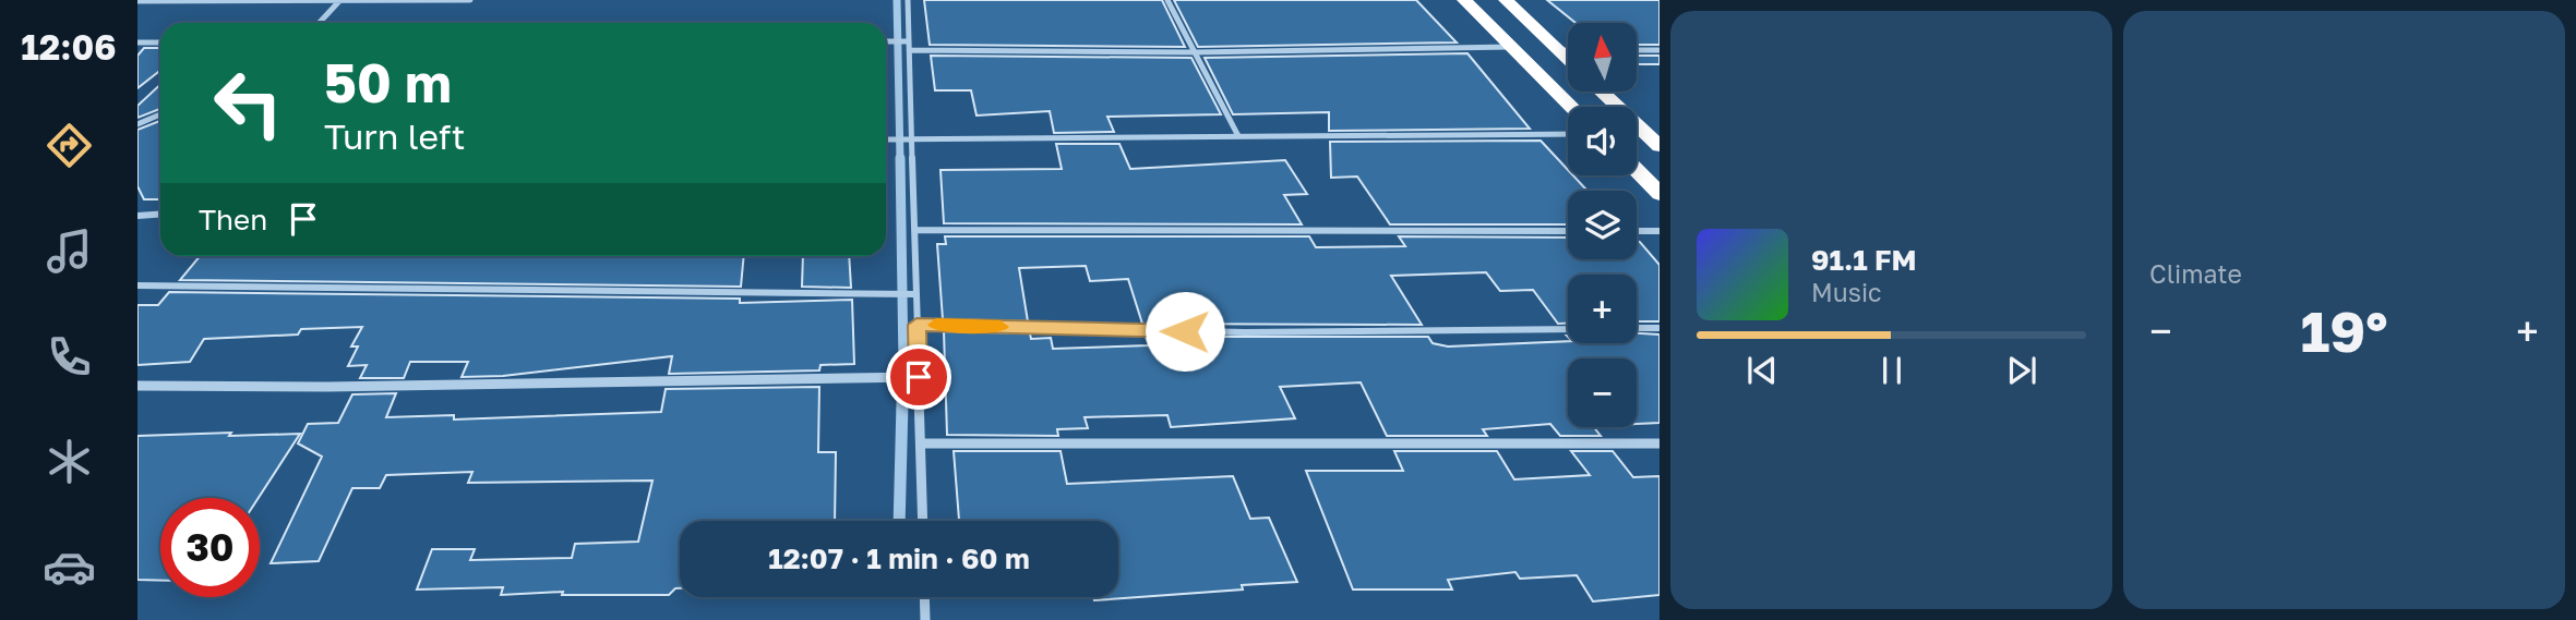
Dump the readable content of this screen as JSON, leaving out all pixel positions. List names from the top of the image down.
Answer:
{
  "north": "top",
  "page": {
    "tabs": "12:06",
    "tile": "Climate",
    "map_buttons": ["+", "−"],
    "turn": ["50 m", "Turn left"],
    "then": "Then",
    "song": ["91.1 FM", "Music"],
    "heat": ["−", "19°", "+"],
    "limit": "30",
    "trip": "12:07 · 1 min · 60 m"
  }
}
